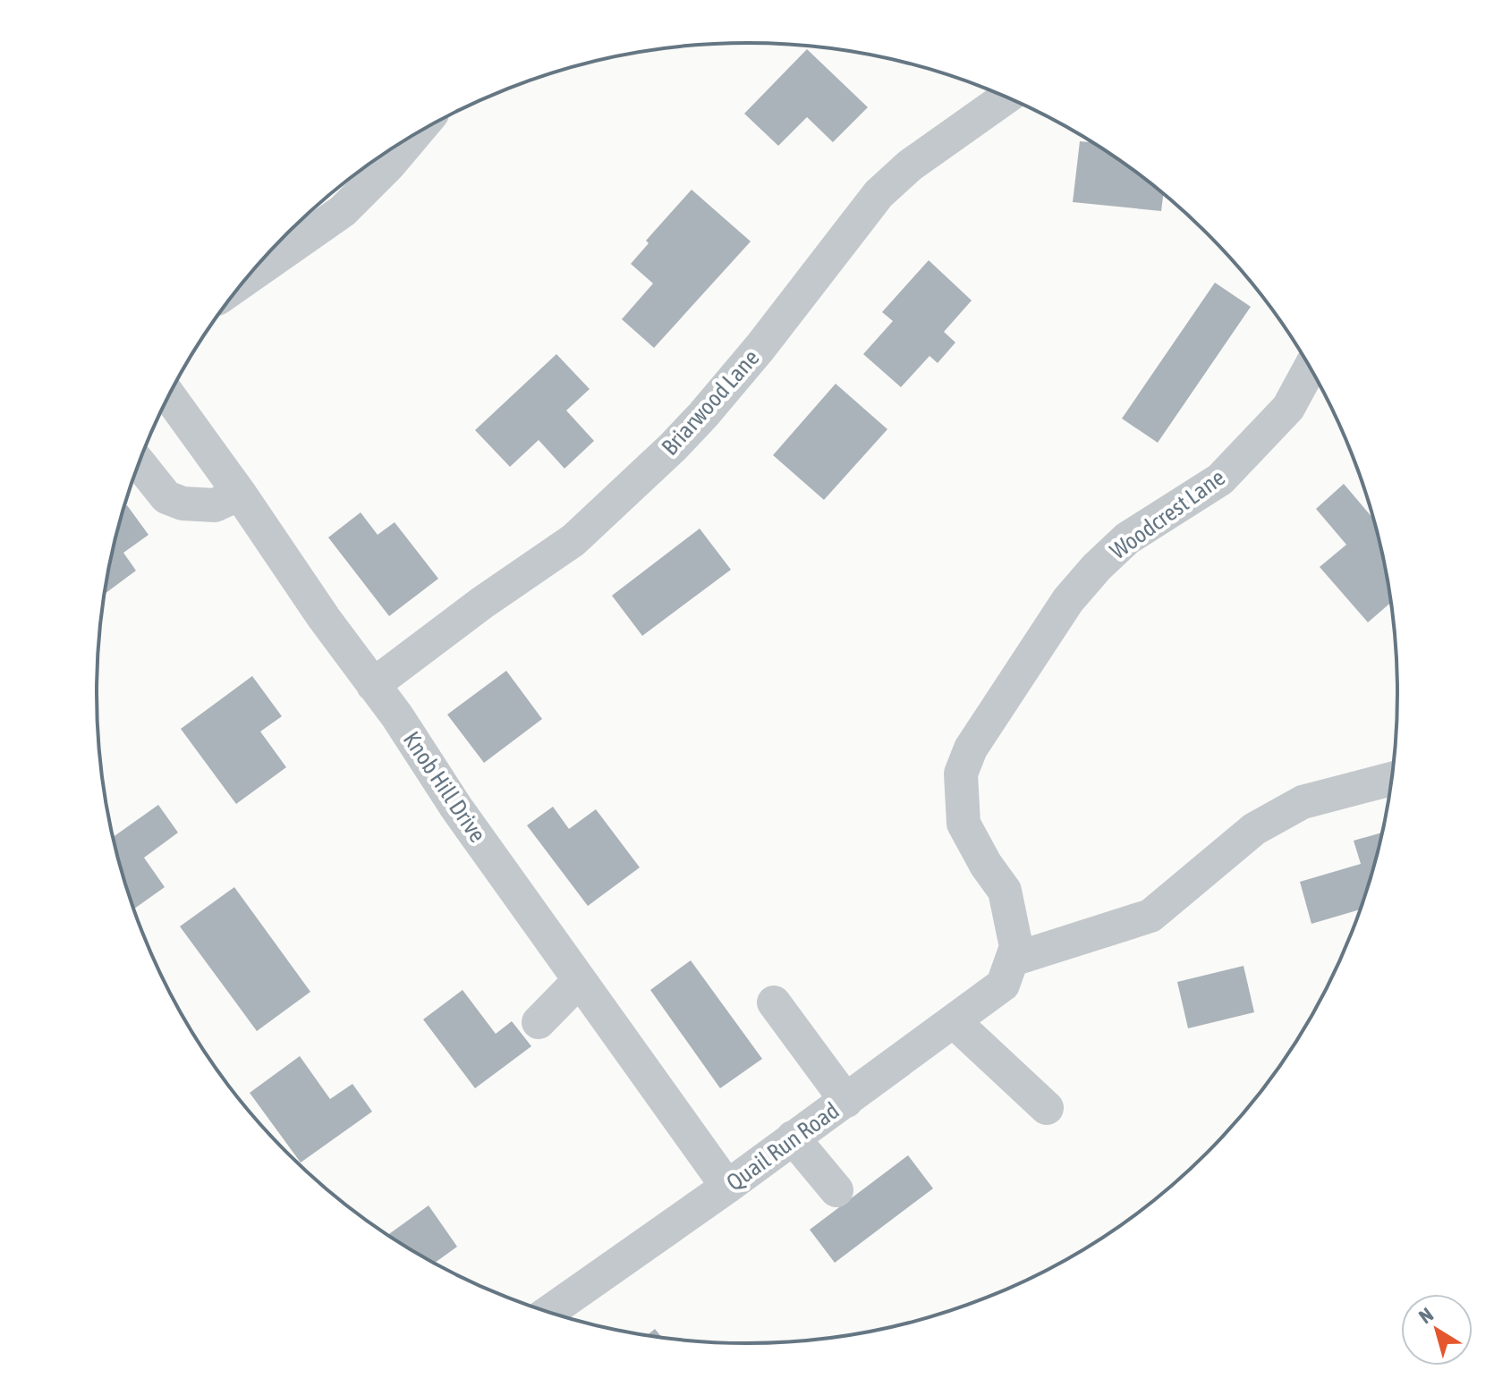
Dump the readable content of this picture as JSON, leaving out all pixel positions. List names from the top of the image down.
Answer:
{
  "streets": {
    "street": [
      "Briarwood Lane",
      "Woodcrest Lane",
      "Knob Hill Drive",
      "Quail Run Road"
    ]
  },
  "crossings": [
    ["Briarwood Lane", "Knob Hill Drive"],
    ["Woodcrest Lane", "Quail Run Road"],
    ["Knob Hill Drive", "Quail Run Road"]
  ],
  "north": "top left"
}
